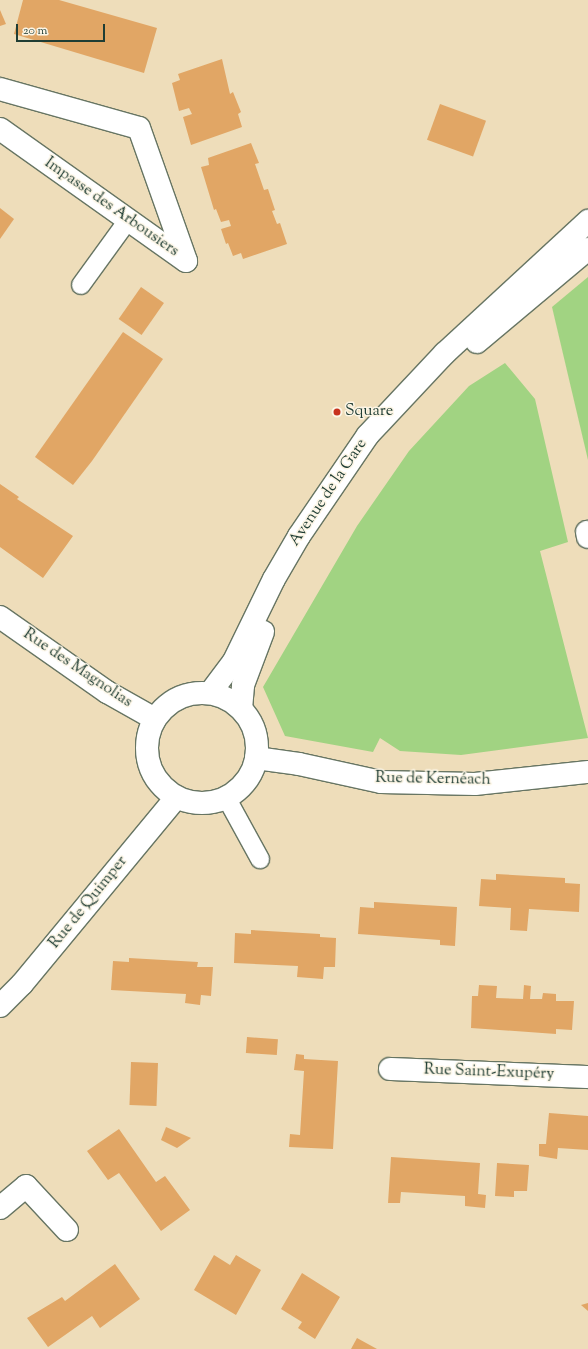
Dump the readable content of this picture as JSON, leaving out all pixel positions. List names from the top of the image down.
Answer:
{
  "streets": {
    "main road": [
      "Impasse des Arbousiers",
      "Avenue de la Gare",
      "Rue des Magnolias",
      "Rue de Kernéach",
      "Rue de Quimper",
      "Rue Saint-Exupéry"
    ]
  },
  "crossings": [
    ["Avenue de la Gare", "Rue des Magnolias"],
    ["Avenue de la Gare", "Rue de Kernéach"],
    ["Avenue de la Gare", "Rue de Quimper"],
    ["Rue des Magnolias", "Rue de Kernéach"],
    ["Rue des Magnolias", "Rue de Quimper"],
    ["Rue de Kernéach", "Rue de Quimper"]
  ],
  "places": ["Square"],
  "scale_bar": "20 m"
}
